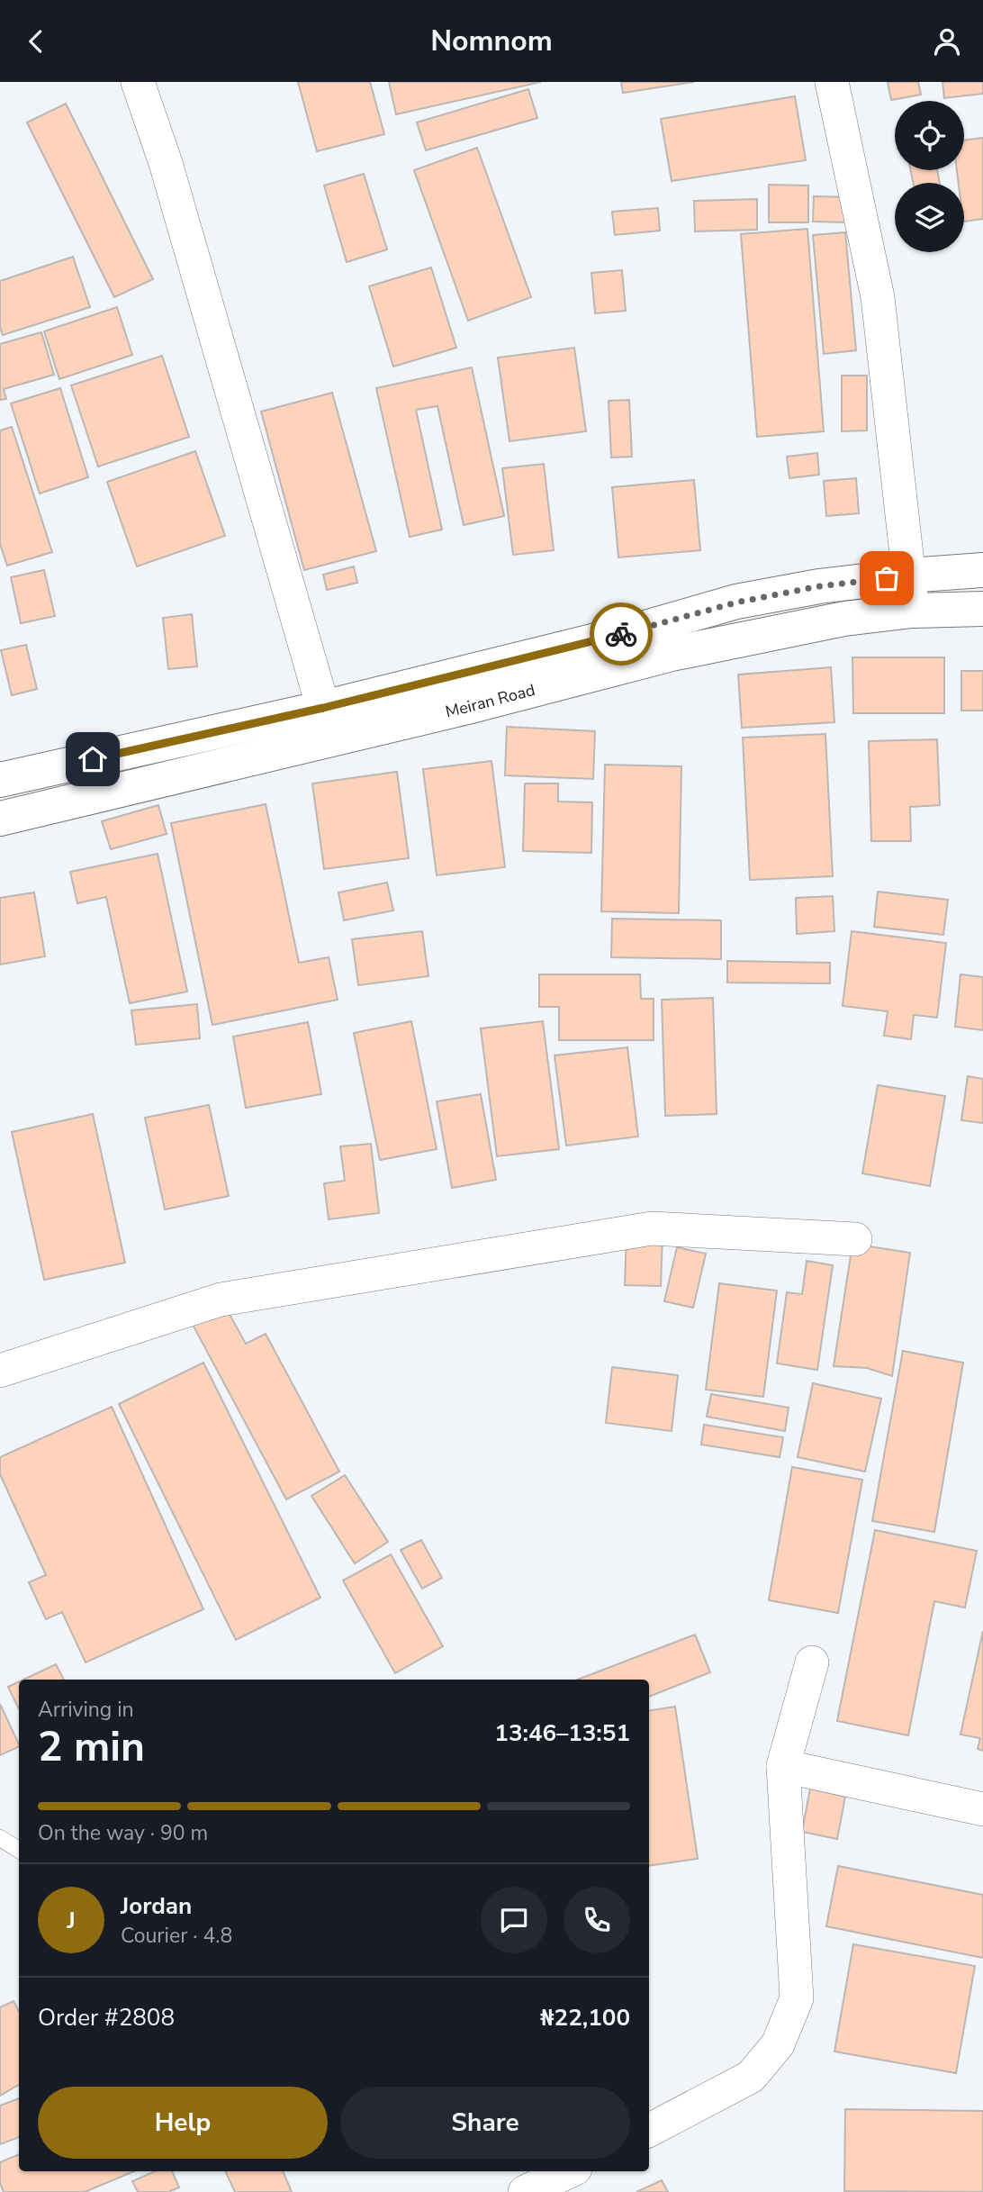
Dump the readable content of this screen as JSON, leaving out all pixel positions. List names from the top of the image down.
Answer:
{
  "streets": {
    "main road": ["Meiran Road"]
  },
  "page": {
    "header": "Nomnom",
    "heading": ["2 min", "Arriving in", "13:46–13:51"],
    "panel": [
      "Jordan",
      "Courier · 4.8",
      "Order #2808",
      "₦22,100"
    ],
    "bar": "On the way · 90 m",
    "round": "J",
    "buttons": ["Help", "Share"]
  }
}
